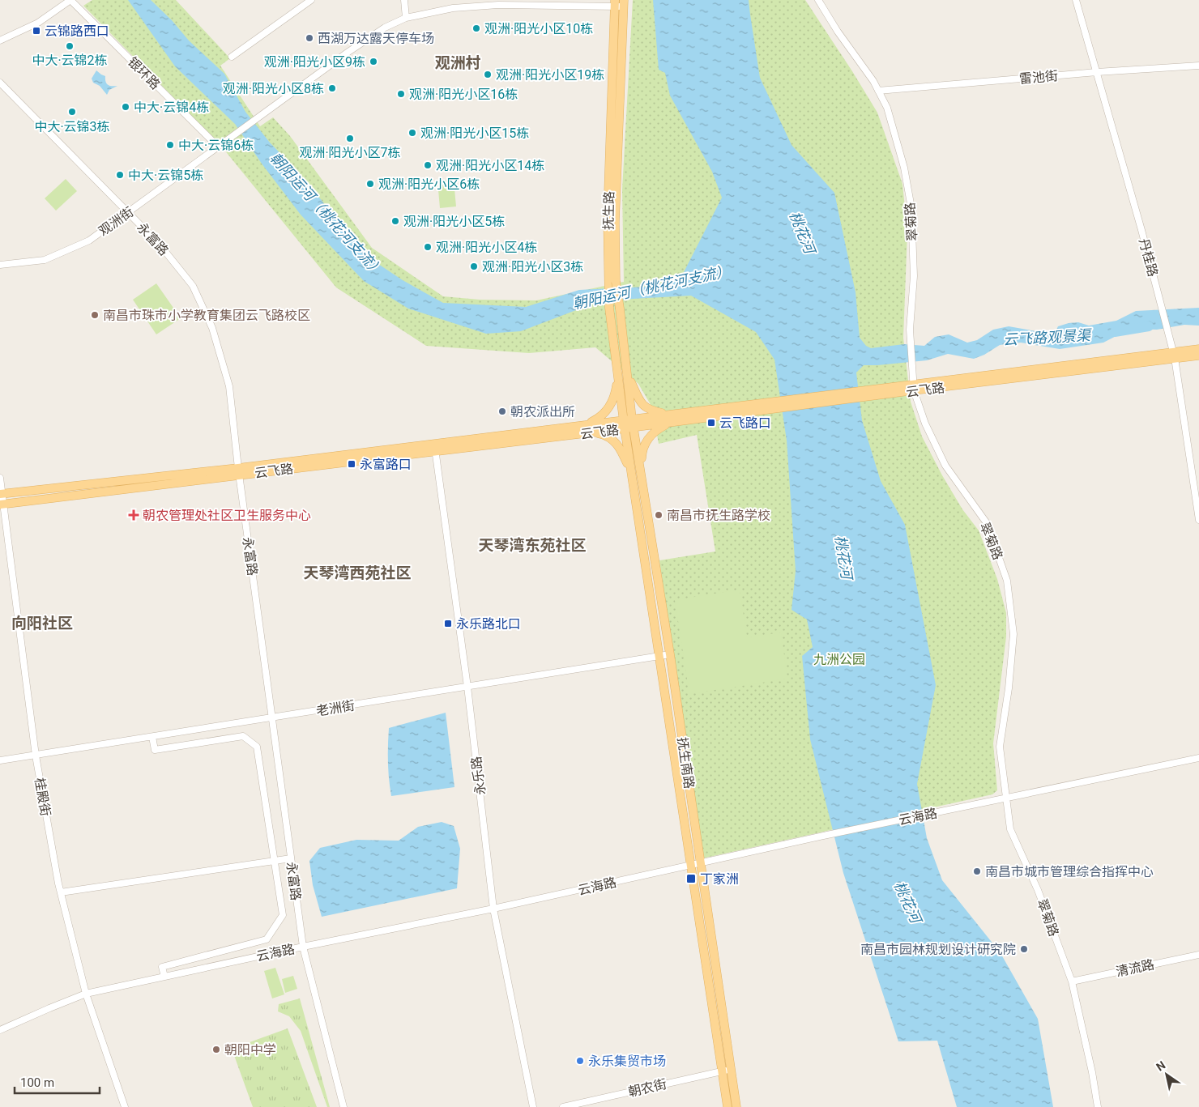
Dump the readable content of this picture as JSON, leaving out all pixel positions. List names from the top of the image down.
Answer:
{
  "streets": {
    "main road": ["抚生路", "云飞路", "抚生南路"],
    "street": [
      "银环路",
      "雷池街",
      "观洲街",
      "翠菊路",
      "永富路",
      "丹桂路",
      "老洲街",
      "永乐路",
      "桂殿街",
      "云海路",
      "清流路",
      "朝农街"
    ]
  },
  "crossings": [
    ["银环路", "观洲街"],
    ["雷池街", "翠菊路"],
    ["雷池街", "丹桂路"],
    ["抚生路", "观洲街"],
    ["抚生路", "云飞路"],
    ["抚生路", "抚生南路"],
    ["观洲街", "永富路"],
    ["翠菊路", "云飞路"],
    ["翠菊路", "云海路"],
    ["翠菊路", "清流路"],
    ["永富路", "云飞路"],
    ["永富路", "老洲街"],
    ["永富路", "云海路"],
    ["丹桂路", "云飞路"],
    ["云飞路", "抚生南路"],
    ["云飞路", "永乐路"],
    ["云飞路", "桂殿街"],
    ["老洲街", "抚生南路"],
    ["老洲街", "永乐路"],
    ["老洲街", "桂殿街"],
    ["抚生南路", "云海路"],
    ["抚生南路", "朝农街"],
    ["永乐路", "云海路"],
    ["桂殿街", "云海路"]
  ],
  "districts": [
    "观洲村",
    "天琴湾东苑社区",
    "天琴湾西苑社区",
    "向阳社区"
  ],
  "water": ["朝阳运河（桃花河支流）", "桃花河", "云飞路观景渠"],
  "parks": ["九洲公园"],
  "places": {
    "other": [
      "观洲·阳光小区10栋",
      "西湖万达露天停车场",
      "中大·云锦2栋",
      "观洲·阳光小区9栋",
      "观洲·阳光小区19栋",
      "观洲·阳光小区8栋",
      "观洲·阳光小区16栋",
      "中大·云锦4栋",
      "中大·云锦3栋",
      "观洲·阳光小区15栋",
      "观洲·阳光小区7栋",
      "中大·云锦6栋",
      "观洲·阳光小区14栋",
      "中大·云锦5栋",
      "观洲·阳光小区6栋",
      "观洲·阳光小区5栋",
      "观洲·阳光小区4栋",
      "观洲·阳光小区3栋",
      "南昌市珠市小学教育集团云飞路校区",
      "朝农派出所",
      "南昌市抚生路学校",
      "南昌市城市管理综合指挥中心",
      "南昌市园林规划设计研究院",
      "朝阳中学",
      "永乐集贸市场"
    ],
    "transit": [
      "云锦路西口",
      "云飞路口",
      "永富路口",
      "永乐路北口",
      "丁家洲"
    ],
    "health": ["朝农管理处社区卫生服务中心"]
  },
  "scale_bar": "100 m",
  "north": "top left"
}
